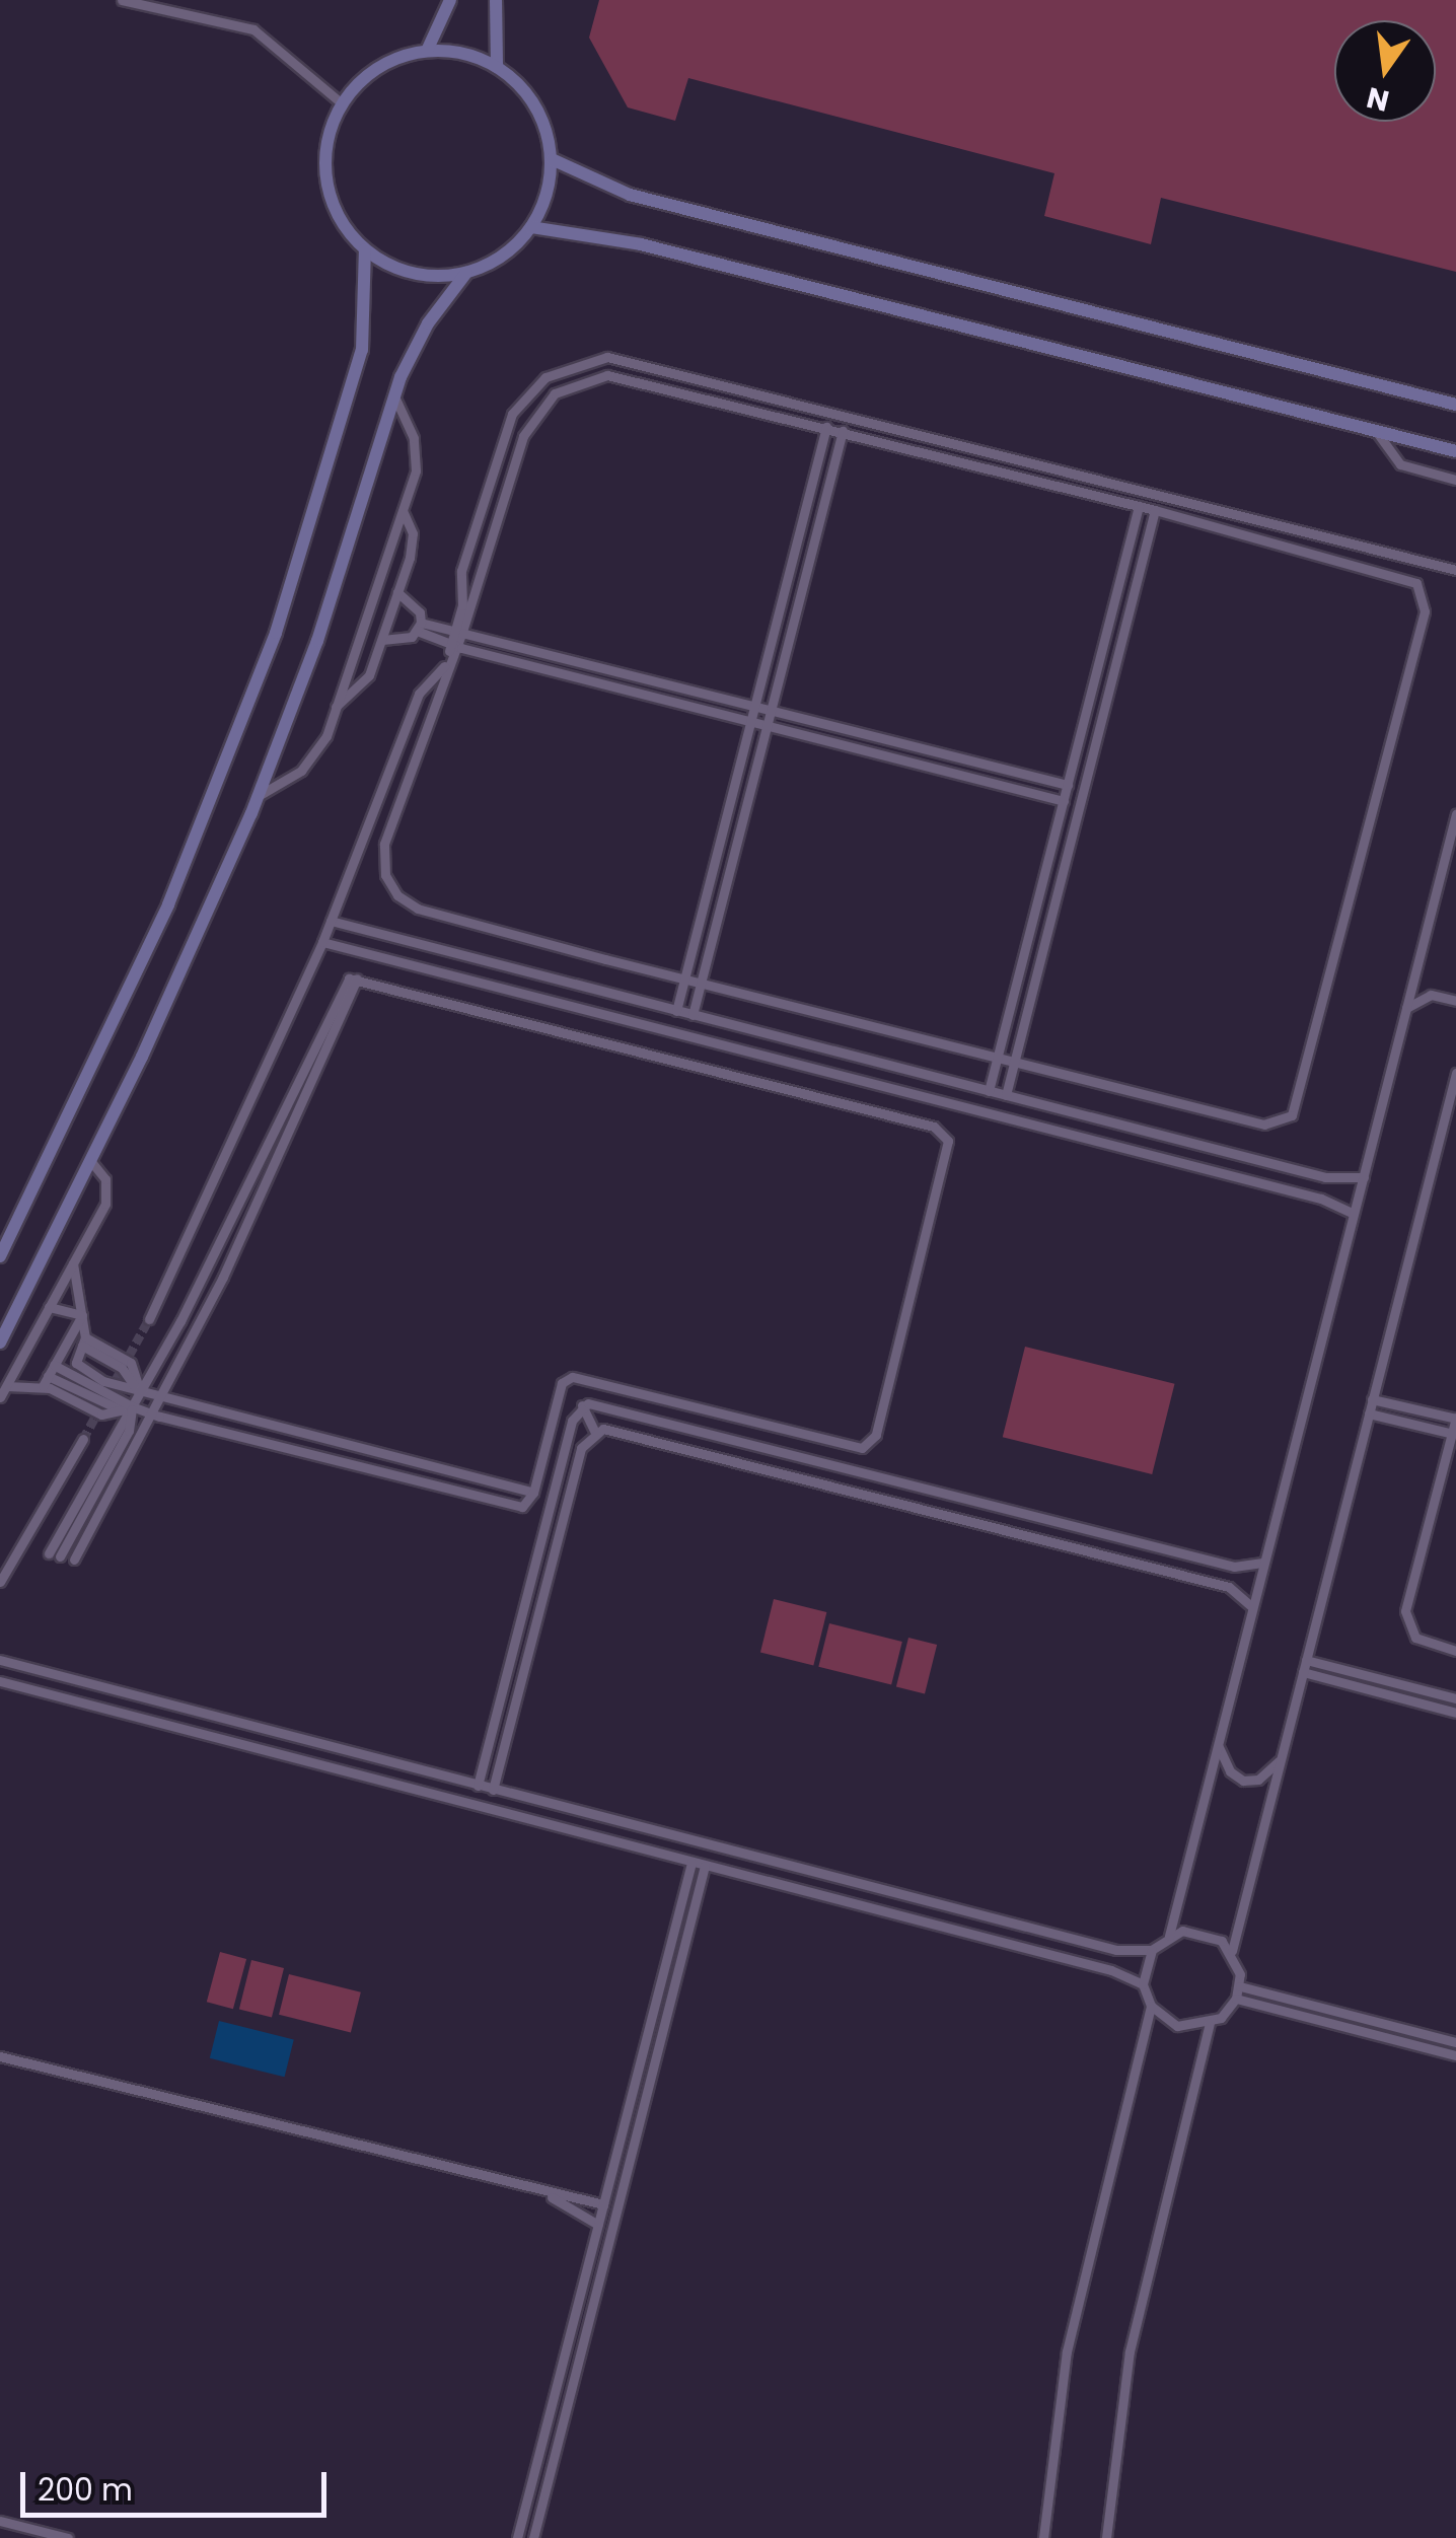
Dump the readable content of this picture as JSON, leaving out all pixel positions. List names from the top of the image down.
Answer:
{
  "scale_bar": "200 m",
  "north": "bottom"
}
